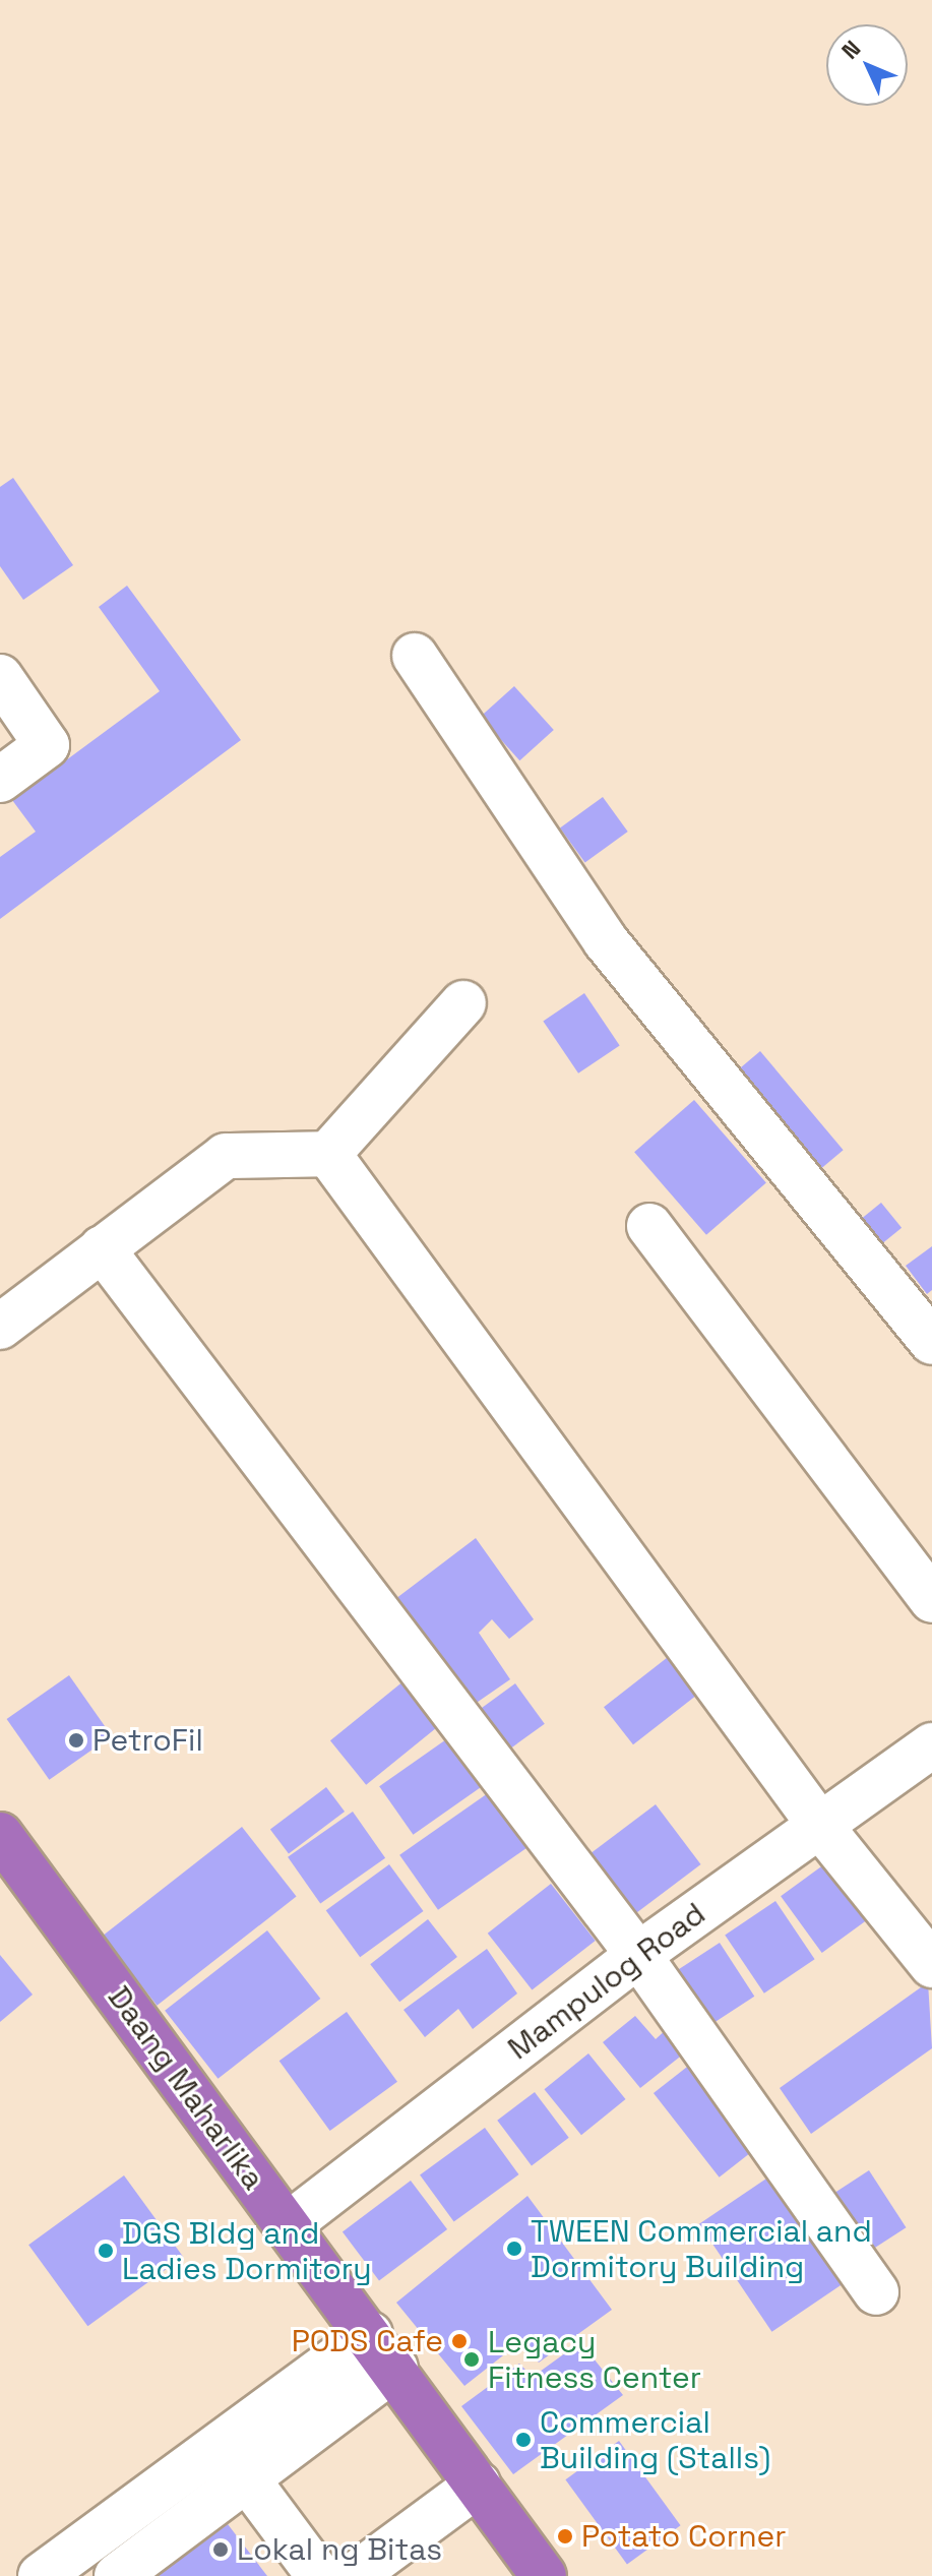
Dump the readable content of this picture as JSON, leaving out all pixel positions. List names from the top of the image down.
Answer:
{
  "streets": {
    "highway": ["Daang Maharlika"],
    "street": ["Mampulog Road"]
  },
  "crossings": [
    ["Mampulog Road", "Daang Maharlika"]
  ],
  "places": [
    "PetroFil",
    "TWEEN Commercial and Dormitory Building",
    "DGS Bldg and Ladies Dormitory",
    "PODS Cafe",
    "Legacy Fitness Center",
    "Commercial Building (Stalls)",
    "Potato Corner",
    "Lokal ng Bitas"
  ],
  "north": "top left"
}
